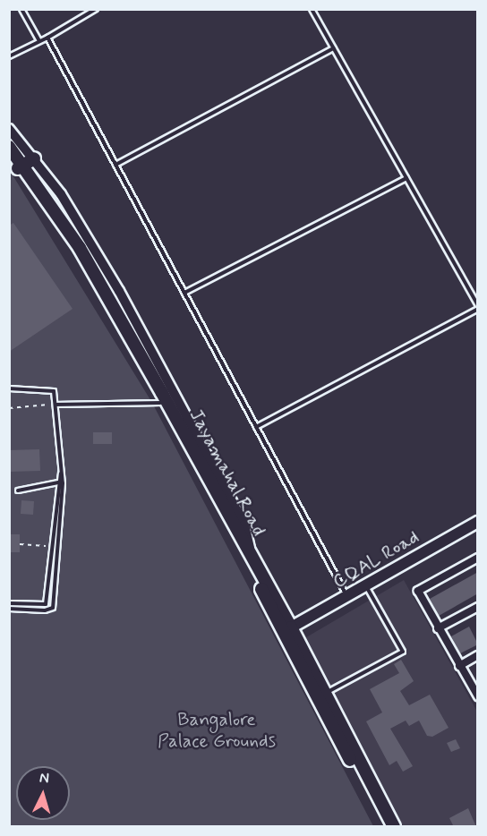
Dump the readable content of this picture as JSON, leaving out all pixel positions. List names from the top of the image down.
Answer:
{
  "streets": {
    "main road": ["Jayamahal Road", "CQAL Road"]
  },
  "crossings": [
    ["Jayamahal Road", "CQAL Road"]
  ],
  "parks": ["Bangalore Palace Grounds"],
  "north": "top"
}
